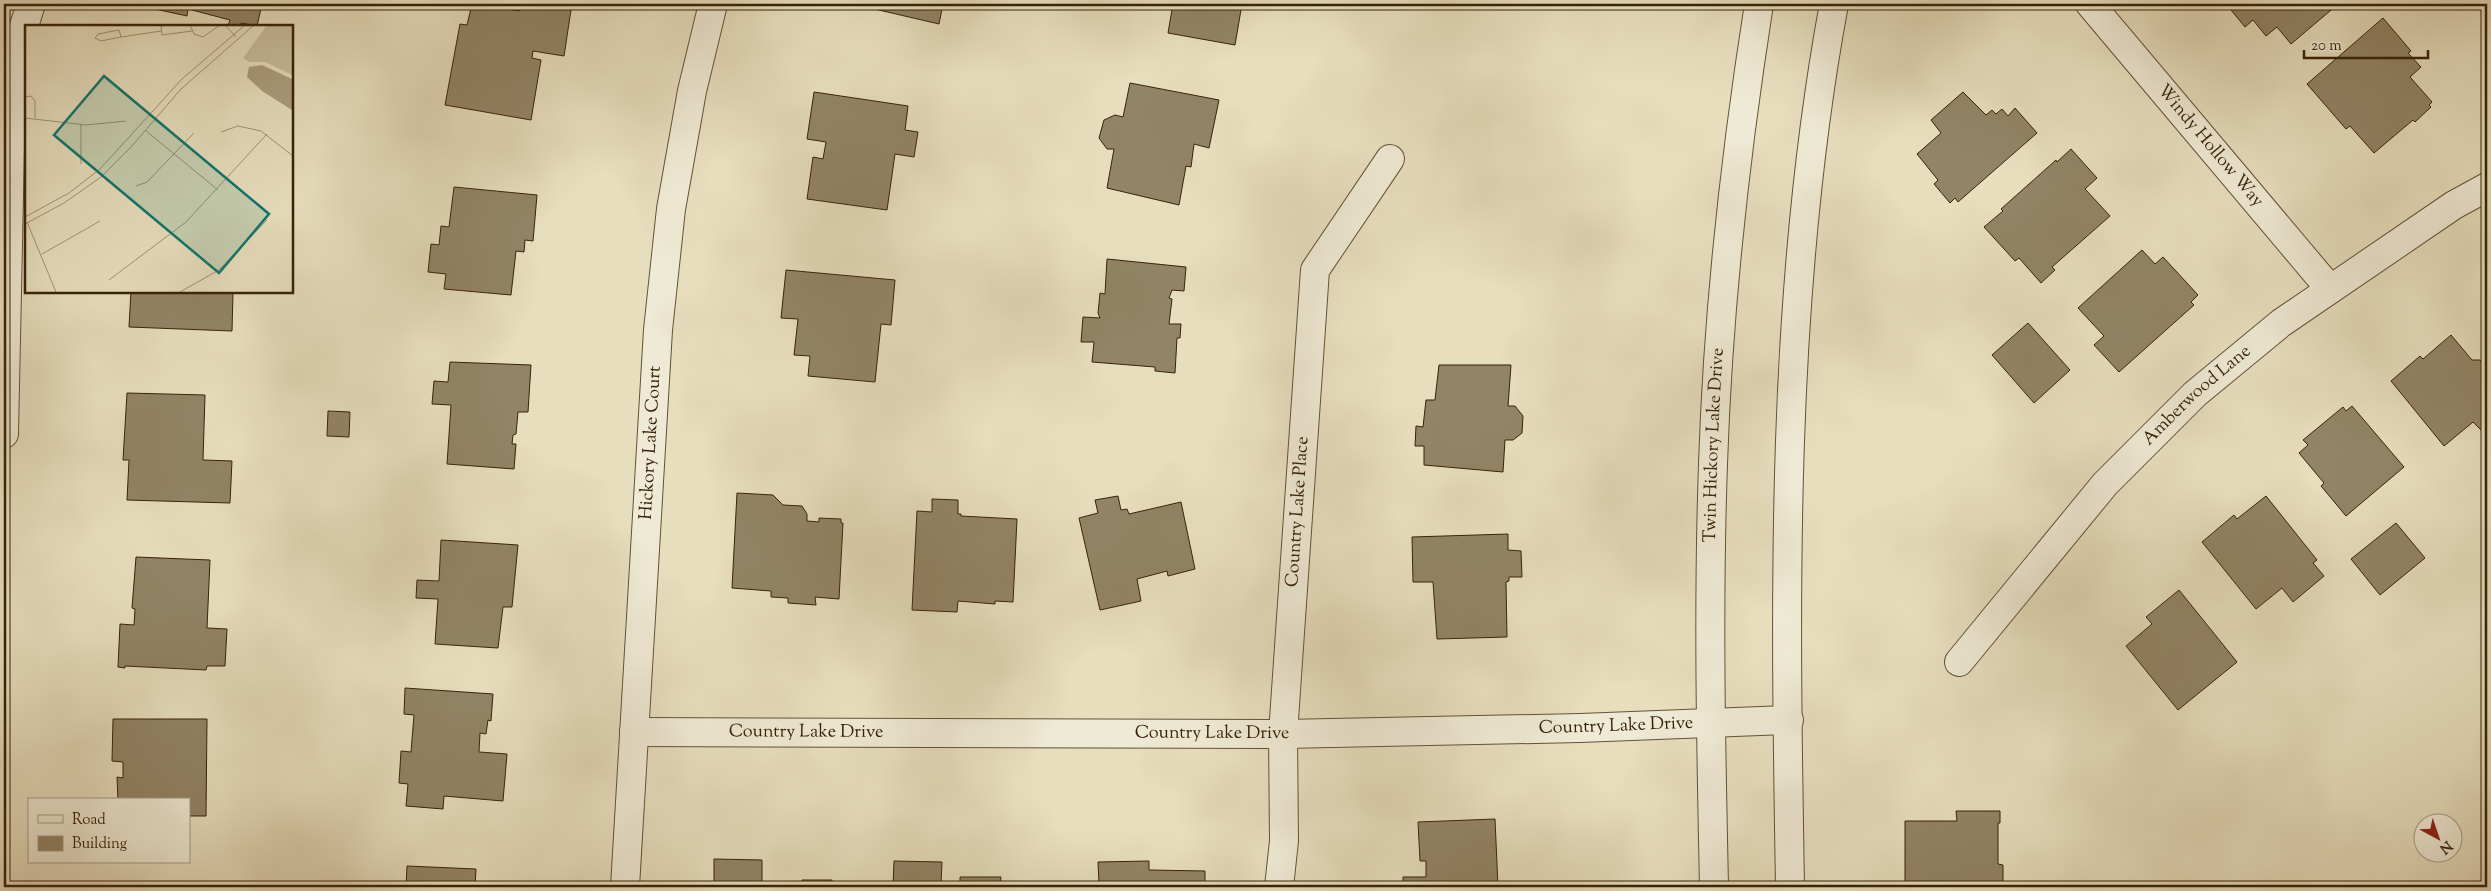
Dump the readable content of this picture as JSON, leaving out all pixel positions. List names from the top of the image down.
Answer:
{
  "streets": {
    "street": [
      "Windy Hollow Way",
      "Amberwood Lane",
      "Hickory Lake Court",
      "Twin Hickory Lake Drive",
      "Country Lake Place",
      "Country Lake Drive"
    ]
  },
  "crossings": [
    ["Windy Hollow Way", "Amberwood Lane"],
    ["Hickory Lake Court", "Country Lake Drive"],
    ["Twin Hickory Lake Drive", "Country Lake Drive"],
    ["Country Lake Place", "Country Lake Drive"]
  ],
  "legend": ["Road", "Building"],
  "scale_bar": "20 m",
  "north": "bottom right"
}
